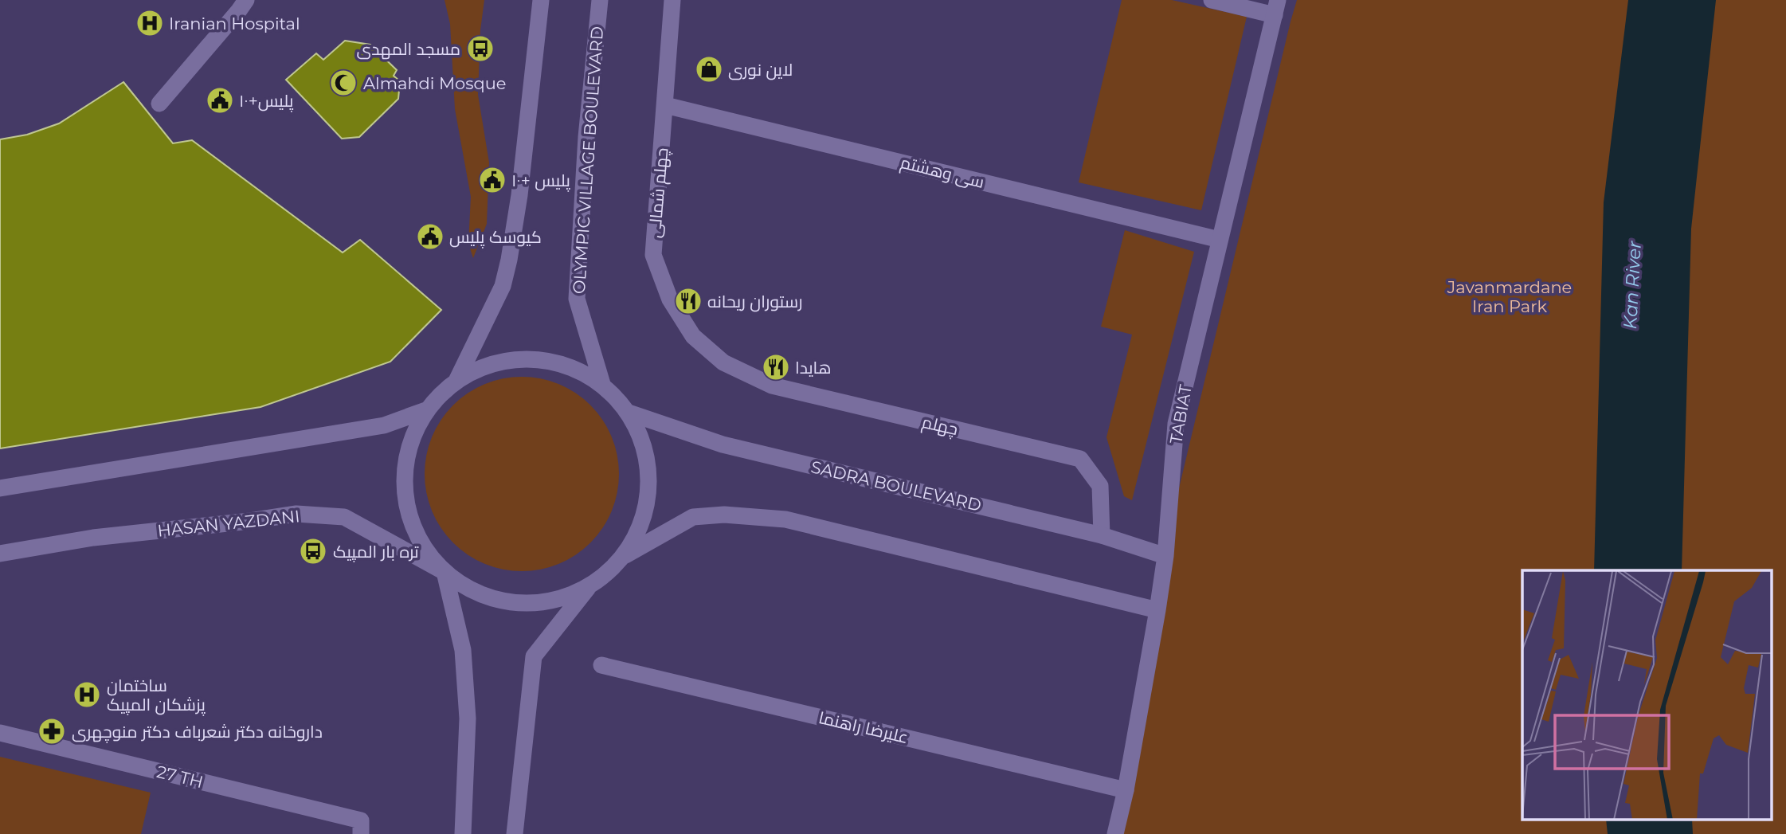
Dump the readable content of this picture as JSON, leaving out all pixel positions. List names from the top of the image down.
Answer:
{
  "streets": {
    "street": [
      "OLYMPIC VILLAGE BOULEVARD",
      "سی وهشتم",
      "چهلم شمالی",
      "TABIAT",
      "چهلم",
      "SADRA BOULEVARD",
      "HASAN YAZDANI",
      "علیرضا راهنما",
      "27 TH"
    ]
  },
  "crossings": [
    ["سی وهشتم", "چهلم شمالی"],
    ["سی وهشتم", "TABIAT"],
    ["چهلم شمالی", "چهلم"],
    ["TABIAT", "SADRA BOULEVARD"],
    ["TABIAT", "علیرضا راهنما"],
    ["چهلم", "SADRA BOULEVARD"]
  ],
  "water": ["Kan River"],
  "parks": ["Javanmardane Iran Park"],
  "places": {
    "hospital": ["Iranian Hospital", "ساختمان پزشکان المپیک"],
    "bus stop": ["مسجد المهدی", "تره بار المپیک"],
    "shop": ["لاین نوری"],
    "mosque": ["Almahdi Mosque"],
    "public building": ["پلیس+۱۰", "پلیس +۱۰", "کیوسک پلیس"],
    "restaurant": ["رستوران ریحانه", "هایدا"],
    "pharmacy": ["داروخانه دکتر شعرباف دکتر منوچهری"]
  }
}
